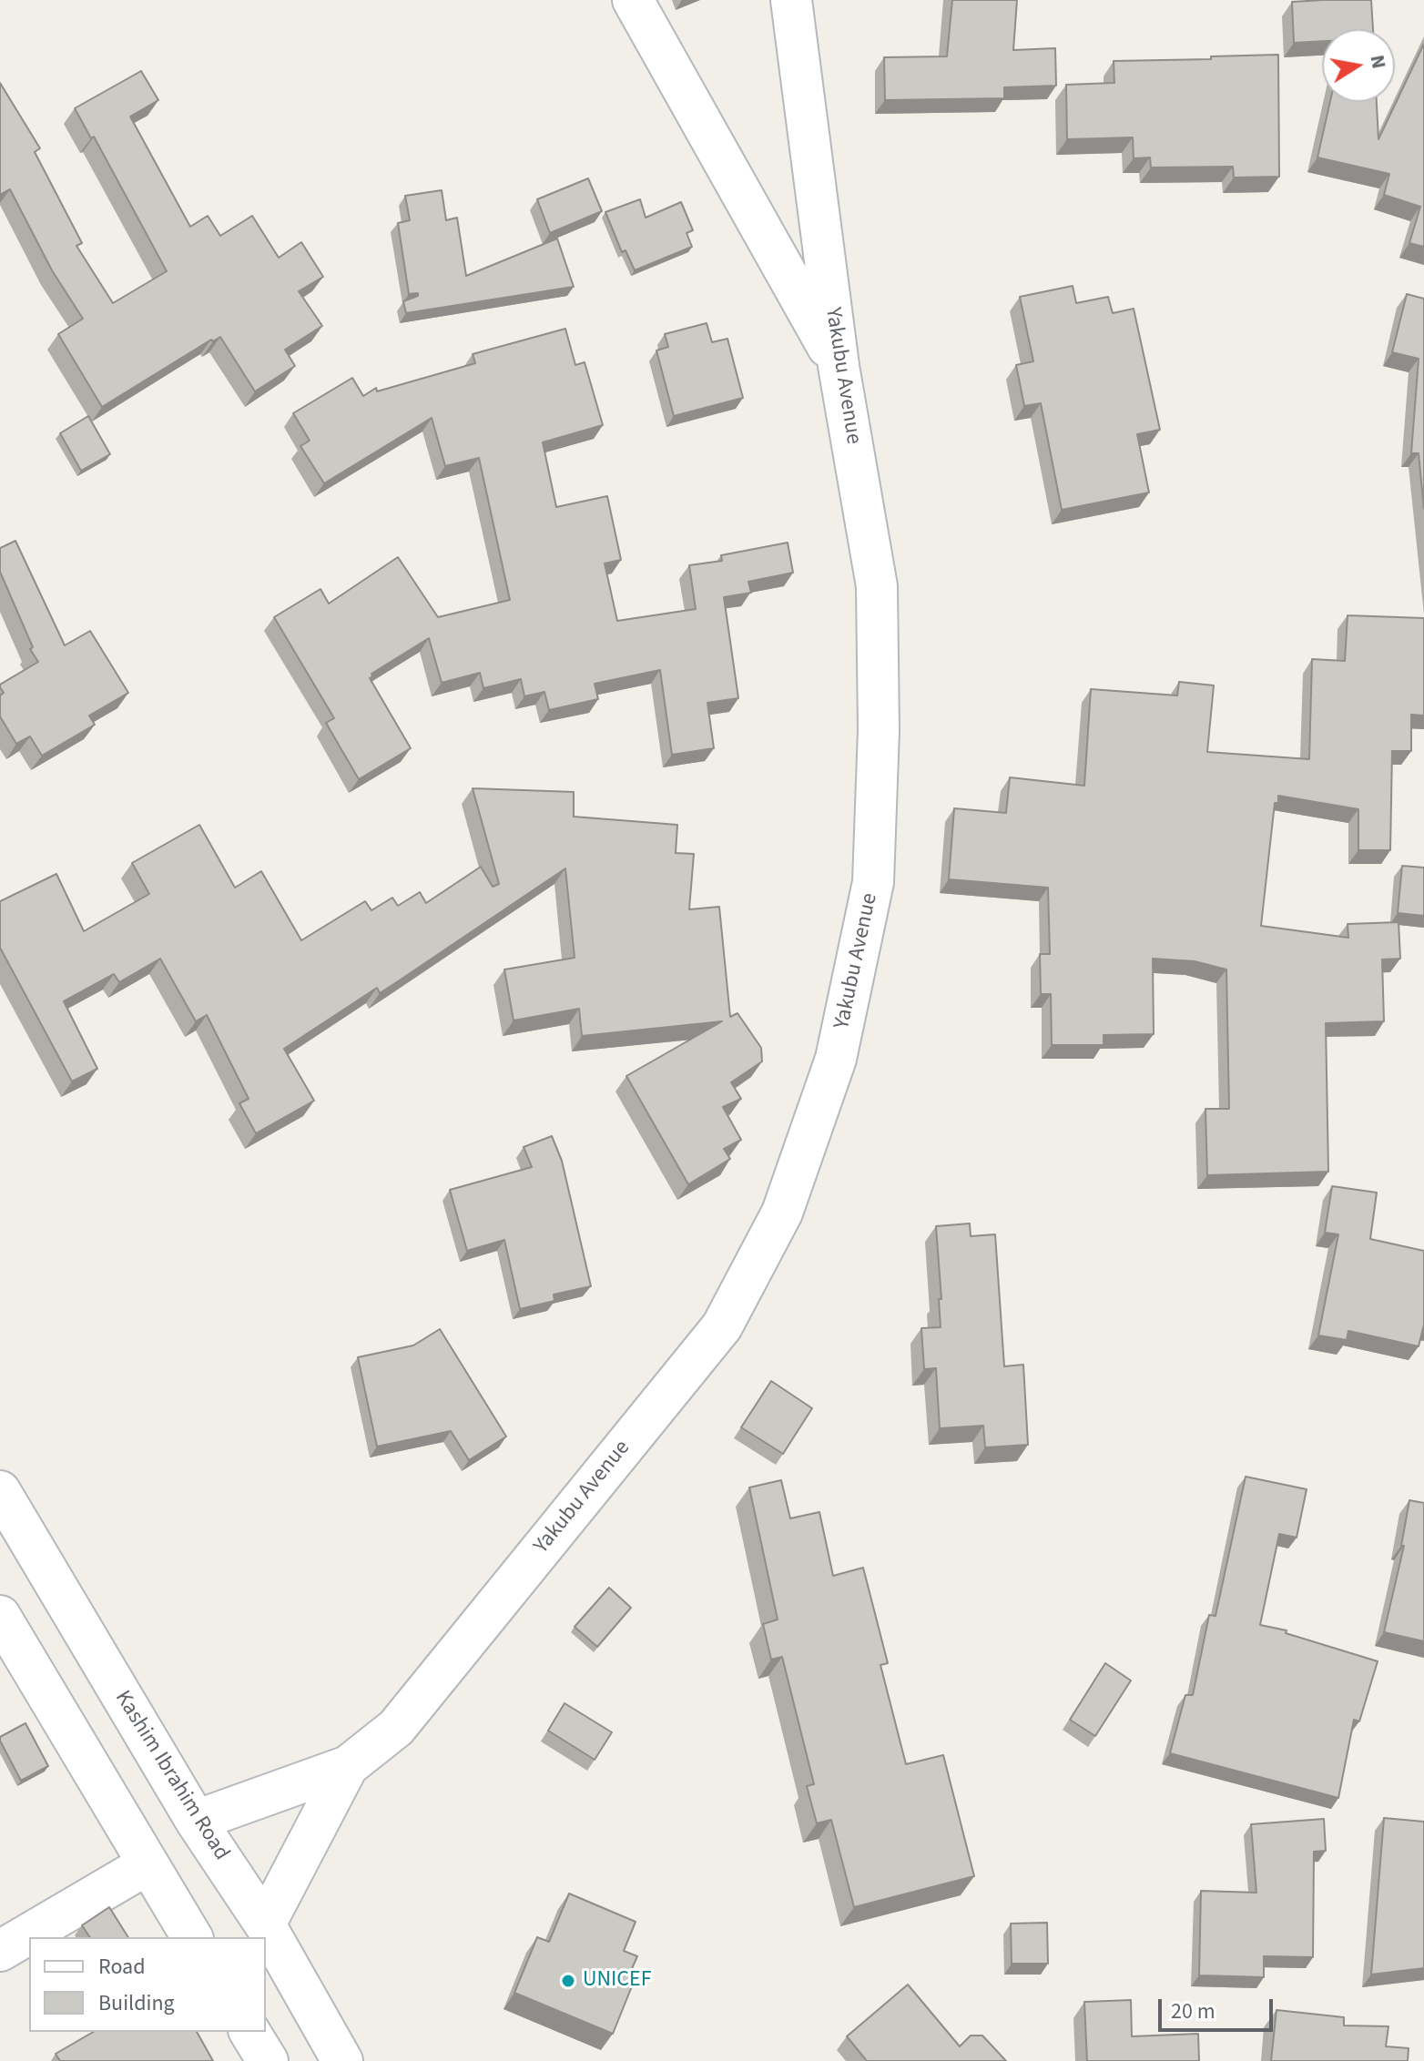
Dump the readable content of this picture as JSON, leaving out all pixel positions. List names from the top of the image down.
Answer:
{
  "streets": {
    "street": ["Yakubu Avenue", "Kashim Ibrahim Road"]
  },
  "crossings": [
    ["Yakubu Avenue", "Kashim Ibrahim Road"]
  ],
  "places": ["UNICEF"],
  "legend": ["Road", "Building"],
  "scale_bar": "20 m",
  "north": "right"
}
